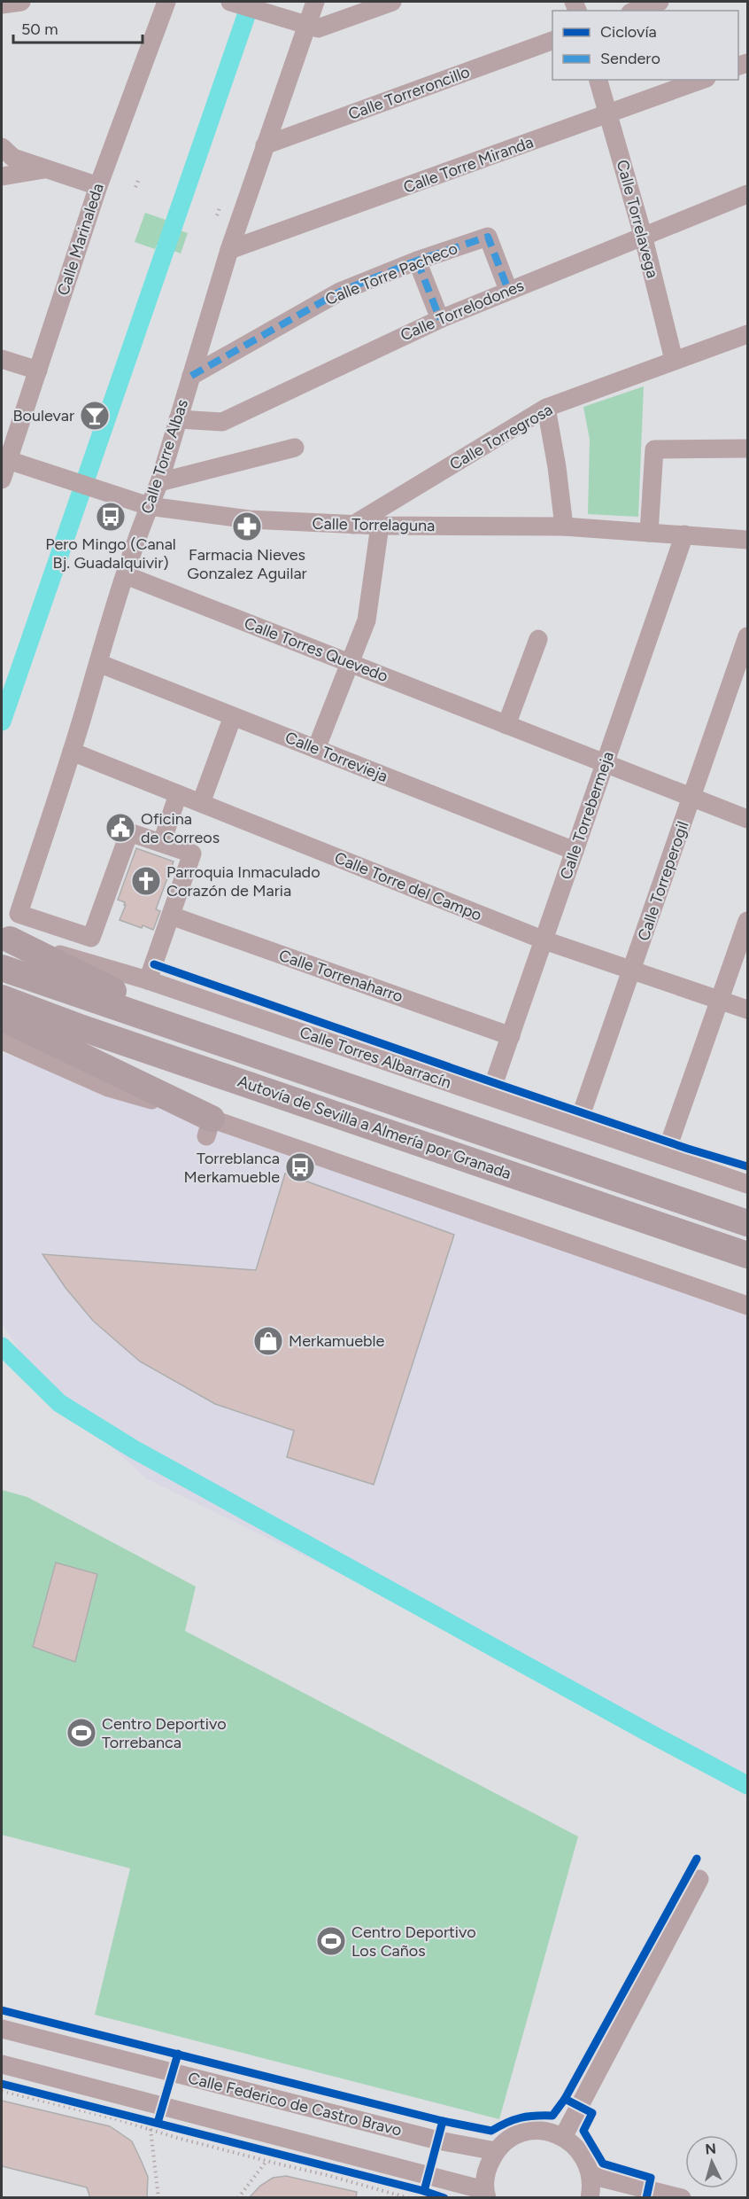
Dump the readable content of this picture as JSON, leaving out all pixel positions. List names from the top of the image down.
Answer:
{
  "streets": {
    "highway": ["Autovía de Sevilla a Almería por Granada"],
    "street": [
      "Calle Torreroncillo",
      "Calle Torre Miranda",
      "Calle Torrelavega",
      "Calle Marinaleda",
      "Calle Torre Pacheco",
      "Calle Torrelodones",
      "Calle Torregrosa",
      "Calle Torre Albas",
      "Calle Torrelaguna",
      "Calle Torres Quevedo",
      "Calle Torrevieja",
      "Calle Torrebermeja",
      "Calle Torreperogil",
      "Calle Torre del Campo",
      "Calle Torrenaharro",
      "Calle Torres Albarracín",
      "Calle Federico de Castro Bravo"
    ]
  },
  "crossings": [
    ["Calle Torreroncillo", "Calle Torre Albas"],
    ["Calle Torre Miranda", "Calle Torrelavega"],
    ["Calle Torre Miranda", "Calle Torre Albas"],
    ["Calle Torrelavega", "Calle Torrelodones"],
    ["Calle Torrelavega", "Calle Torregrosa"],
    ["Calle Marinaleda", "Calle Torrelaguna"],
    ["Calle Torre Pacheco", "Calle Torrelodones"],
    ["Calle Torre Pacheco", "Calle Torre Albas"],
    ["Calle Torrelodones", "Calle Torre Albas"],
    ["Calle Torregrosa", "Calle Torrelaguna"],
    ["Calle Torre Albas", "Calle Torrelaguna"],
    ["Calle Torre Albas", "Calle Torres Quevedo"],
    ["Calle Torre Albas", "Calle Torrevieja"],
    ["Calle Torre Albas", "Calle Torre del Campo"],
    ["Calle Torrelaguna", "Calle Torrebermeja"],
    ["Calle Torres Quevedo", "Calle Torrebermeja"],
    ["Calle Torres Quevedo", "Calle Torreperogil"],
    ["Calle Torrevieja", "Calle Torrebermeja"],
    ["Calle Torrebermeja", "Calle Torre del Campo"],
    ["Calle Torrebermeja", "Calle Torrenaharro"],
    ["Calle Torrebermeja", "Calle Torres Albarracín"],
    ["Calle Torreperogil", "Calle Torre del Campo"],
    ["Calle Torreperogil", "Calle Torres Albarracín"]
  ],
  "places": {
    "bar": ["Boulevar"],
    "bus stop": ["Pero Mingo (Canal Bj. Guadalquivir)", "Torreblanca Merkamueble"],
    "pharmacy": ["Farmacia Nieves Gonzalez Aguilar"],
    "public building": ["Oficina de Correos"],
    "church": ["Parroquia Inmaculado Corazón de Maria"],
    "shop": ["Merkamueble"],
    "sports": ["Centro Deportivo Torrebanca", "Centro Deportivo Los Caños"]
  },
  "legend": ["Ciclovía", "Sendero"],
  "scale_bar": "50 m",
  "north": "top"
}
